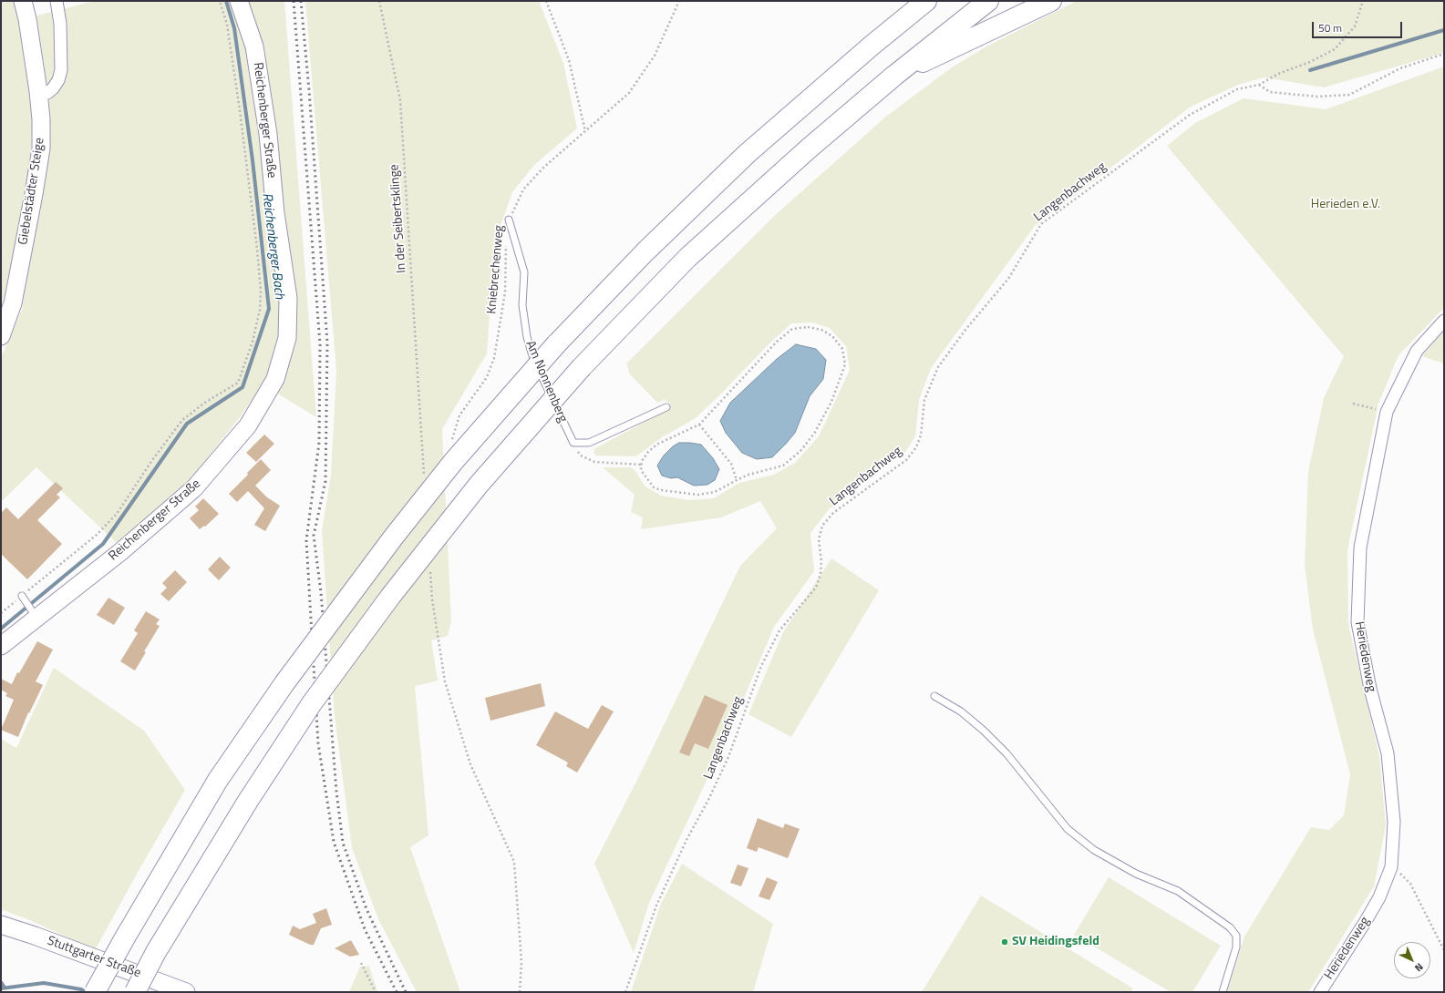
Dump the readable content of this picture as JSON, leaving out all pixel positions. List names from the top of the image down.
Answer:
{
  "streets": {
    "main road": ["Reichenberger Straße", "Giebelstädter Steige", "Stuttgarter Straße"],
    "street": ["Heriedenweg"],
    "lane": ["Am Nonnenberg"],
    "path": ["Langenbachweg", "In der Seibertsklinge", "Kniebrechenweg"]
  },
  "crossings": [
    ["Kniebrechenweg", "Am Nonnenberg"]
  ],
  "water": ["Reichenberger Bach"],
  "parks": ["Herieden e.V."],
  "places": ["SV Heidingsfeld"],
  "scale_bar": "50 m",
  "north": "bottom right"
}
